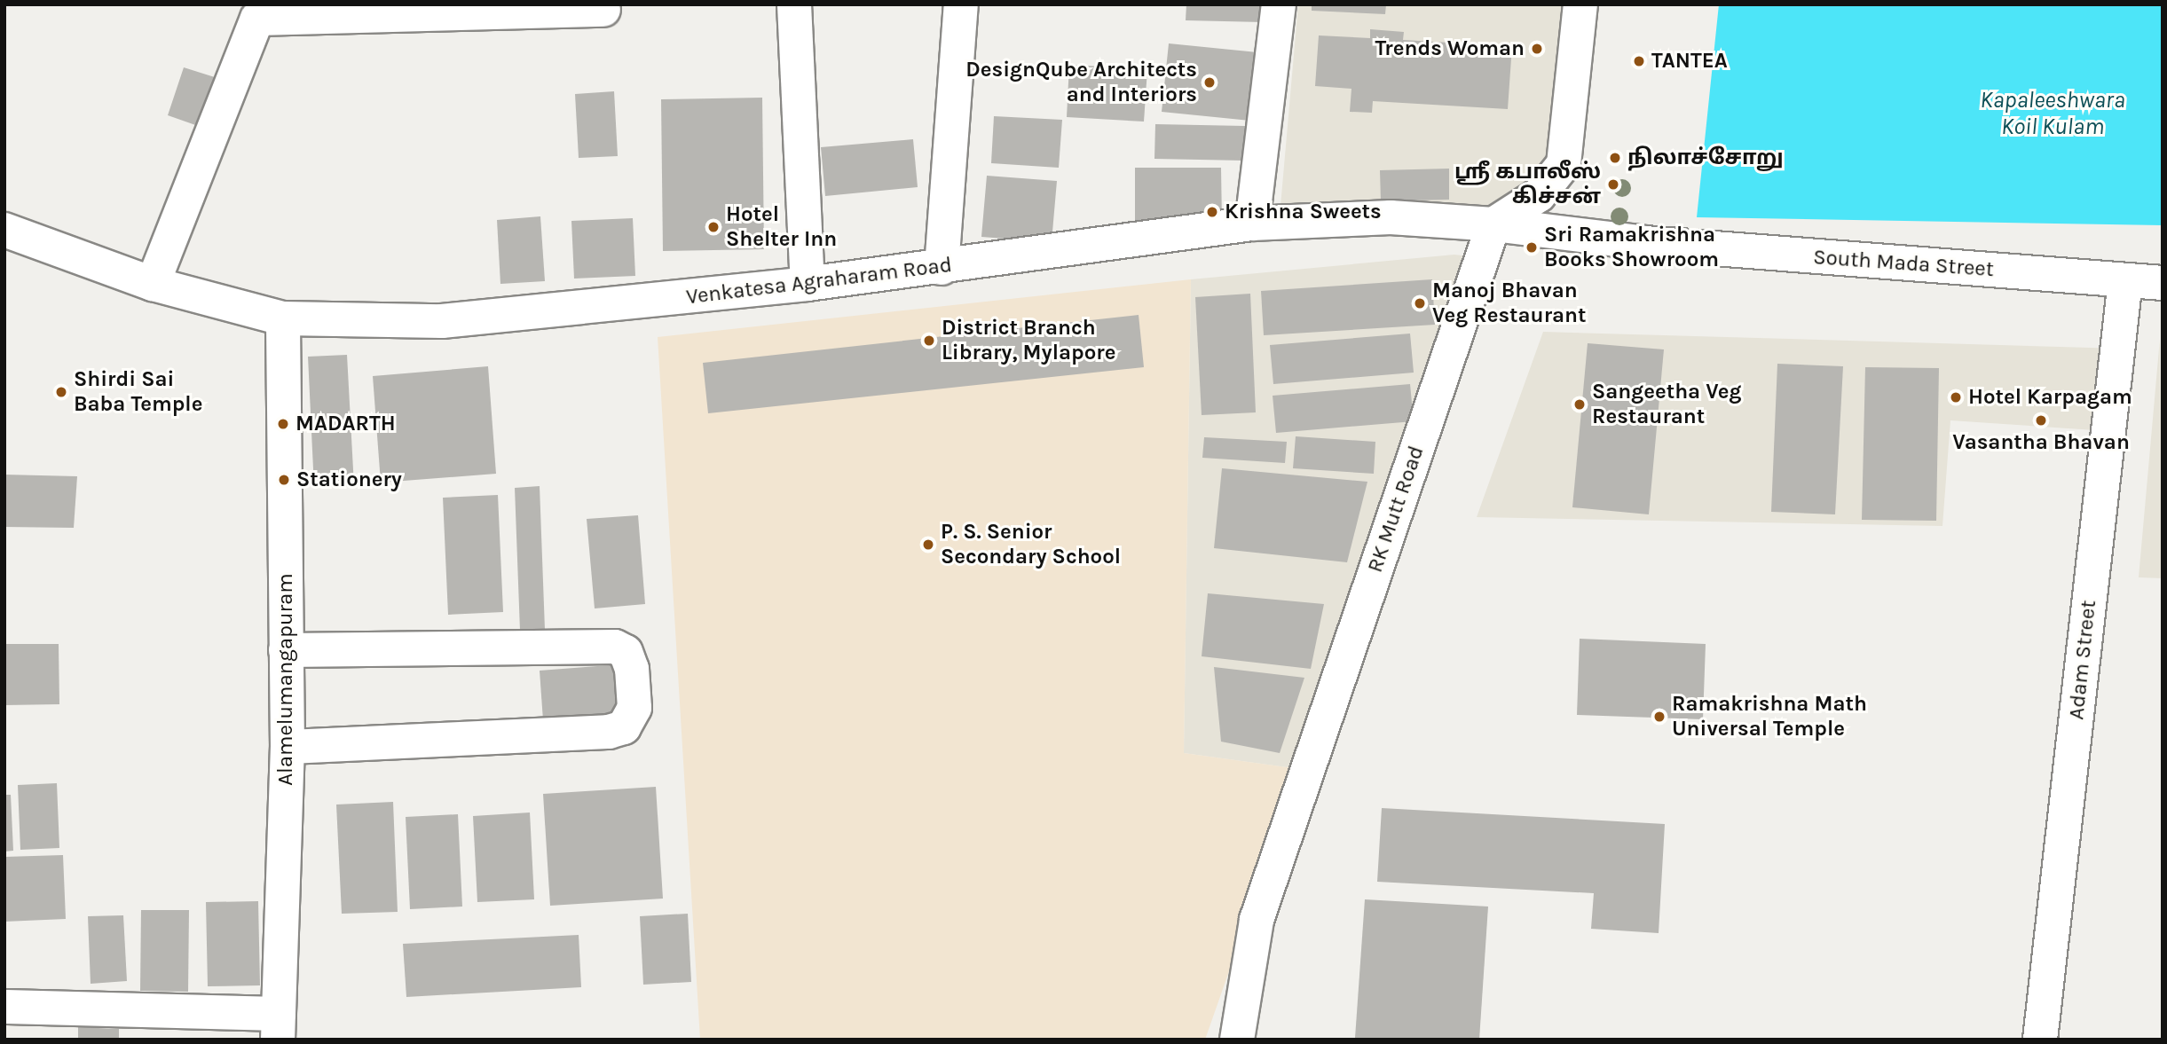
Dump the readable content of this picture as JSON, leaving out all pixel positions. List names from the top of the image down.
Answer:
{
  "streets": {
    "street": [
      "South Mada Street",
      "Venkatesa Agraharam Road",
      "RK Mutt Road",
      "Adam Street",
      "Alamelumangapuram"
    ]
  },
  "crossings": [
    ["South Mada Street", "Venkatesa Agraharam Road"],
    ["South Mada Street", "Adam Street"],
    ["Venkatesa Agraharam Road", "RK Mutt Road"],
    ["Venkatesa Agraharam Road", "Alamelumangapuram"]
  ],
  "water": ["Kapaleeshwara Koil Kulam"],
  "places": [
    "Trends Woman",
    "TANTEA",
    "DesignQube Architects and Interiors",
    "நிலாச்சோறு",
    "ஶ்ரீ கபாலீஸ் கிச்சன்",
    "Krishna Sweets",
    "Hotel Shelter Inn",
    "Sri Ramakrishna Books Showroom",
    "Manoj Bhavan Veg Restaurant",
    "District Branch Library, Mylapore",
    "Shirdi Sai Baba Temple",
    "Hotel Karpagam",
    "Sangeetha Veg Restaurant",
    "Vasantha Bhavan",
    "MADARTH",
    "Stationery",
    "P. S. Senior Secondary School",
    "Ramakrishna Math Universal Temple"
  ]
}
